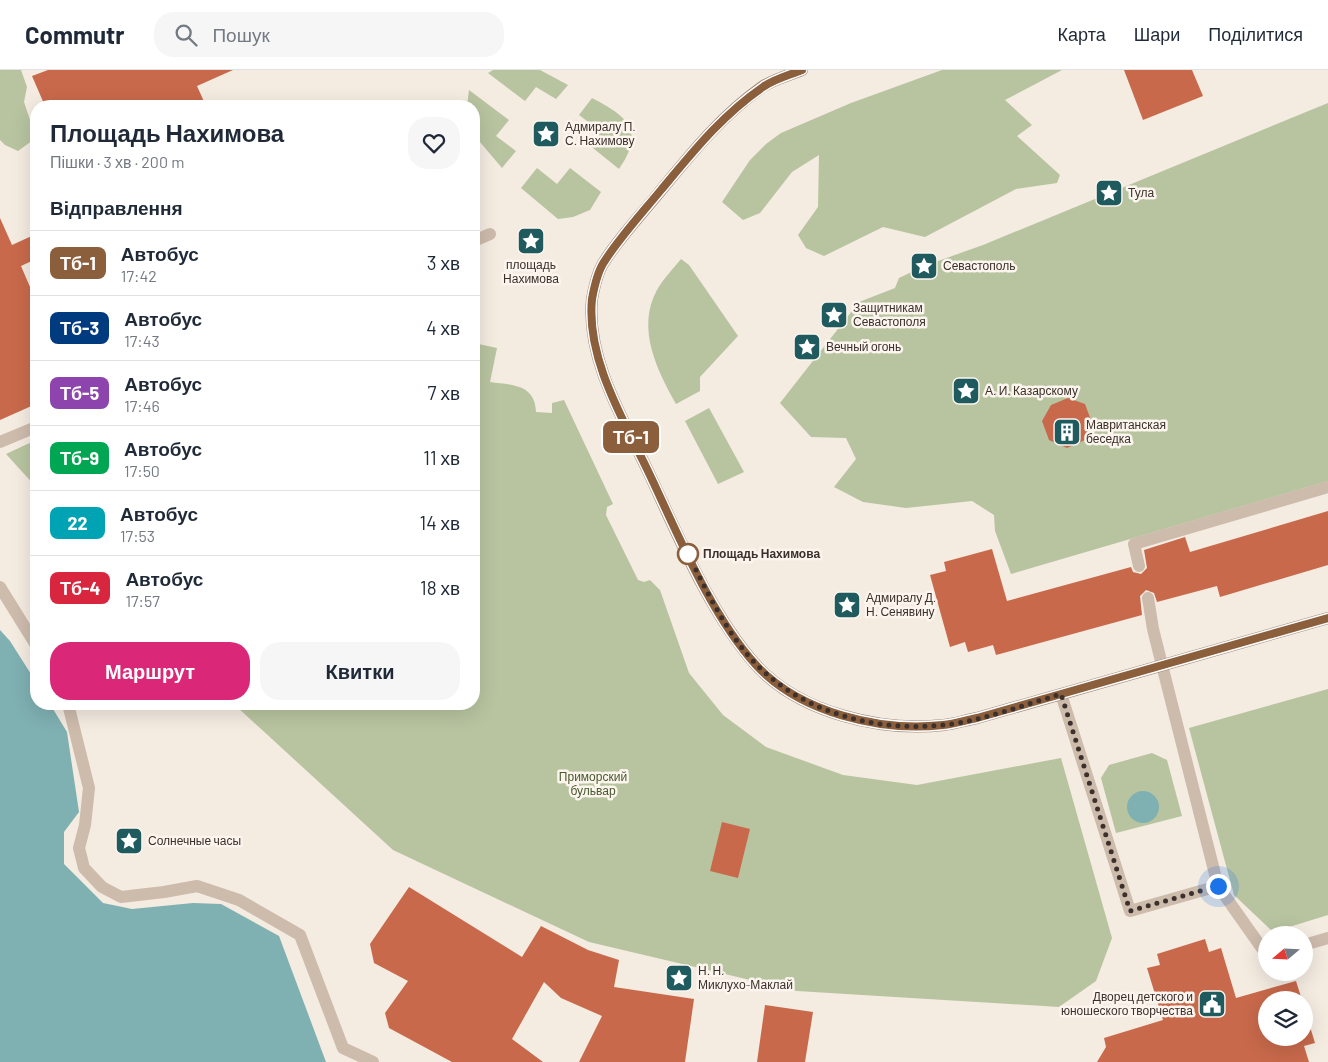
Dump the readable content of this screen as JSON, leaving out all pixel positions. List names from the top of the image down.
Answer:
{
  "parks": ["Приморский бульвар"],
  "places": {
    "place": [
      "Адмиралу П. С. Нахимову",
      "Тула",
      "площадь Нахимова",
      "Севастополь",
      "Защитникам Севастополя",
      "Вечный огонь",
      "А. И. Казарскому",
      "Адмиралу Д. Н. Сенявину",
      "Солнечные часы",
      "Н. Н. Миклухо-Маклай"
    ],
    "building": ["Мавританская беседка"],
    "other": ["Площадь Нахимова"],
    "public building": ["Дворец детского и юношеского творчества"]
  },
  "lines": ["bus line Тб-1"],
  "north": "left",
  "page": {
    "header": "Commutr",
    "search": "Пошук",
    "nav": ["Карта", "Шари", "Поділитися"],
    "on_map": "Тб-1",
    "heading": [
      ["Площадь Нахимова", "Пішки · 3 хв · 200 m"],
      "Відправлення"
    ],
    "list": [
      {
        "mark": "Тб-1",
        "name": "Автобус",
        "note": "17:42",
        "value": "3 хв"
      },
      {
        "mark": "Тб-3",
        "name": "Автобус",
        "note": "17:43",
        "value": "4 хв"
      },
      {
        "mark": "Тб-5",
        "name": "Автобус",
        "note": "17:46",
        "value": "7 хв"
      },
      {
        "mark": "Тб-9",
        "name": "Автобус",
        "note": "17:50",
        "value": "11 хв"
      },
      {
        "mark": "22",
        "name": "Автобус",
        "note": "17:53",
        "value": "14 хв"
      },
      {
        "mark": "Тб-4",
        "name": "Автобус",
        "note": "17:57",
        "value": "18 хв"
      }
    ],
    "buttons": ["Маршрут", "Квитки"]
  }
}
